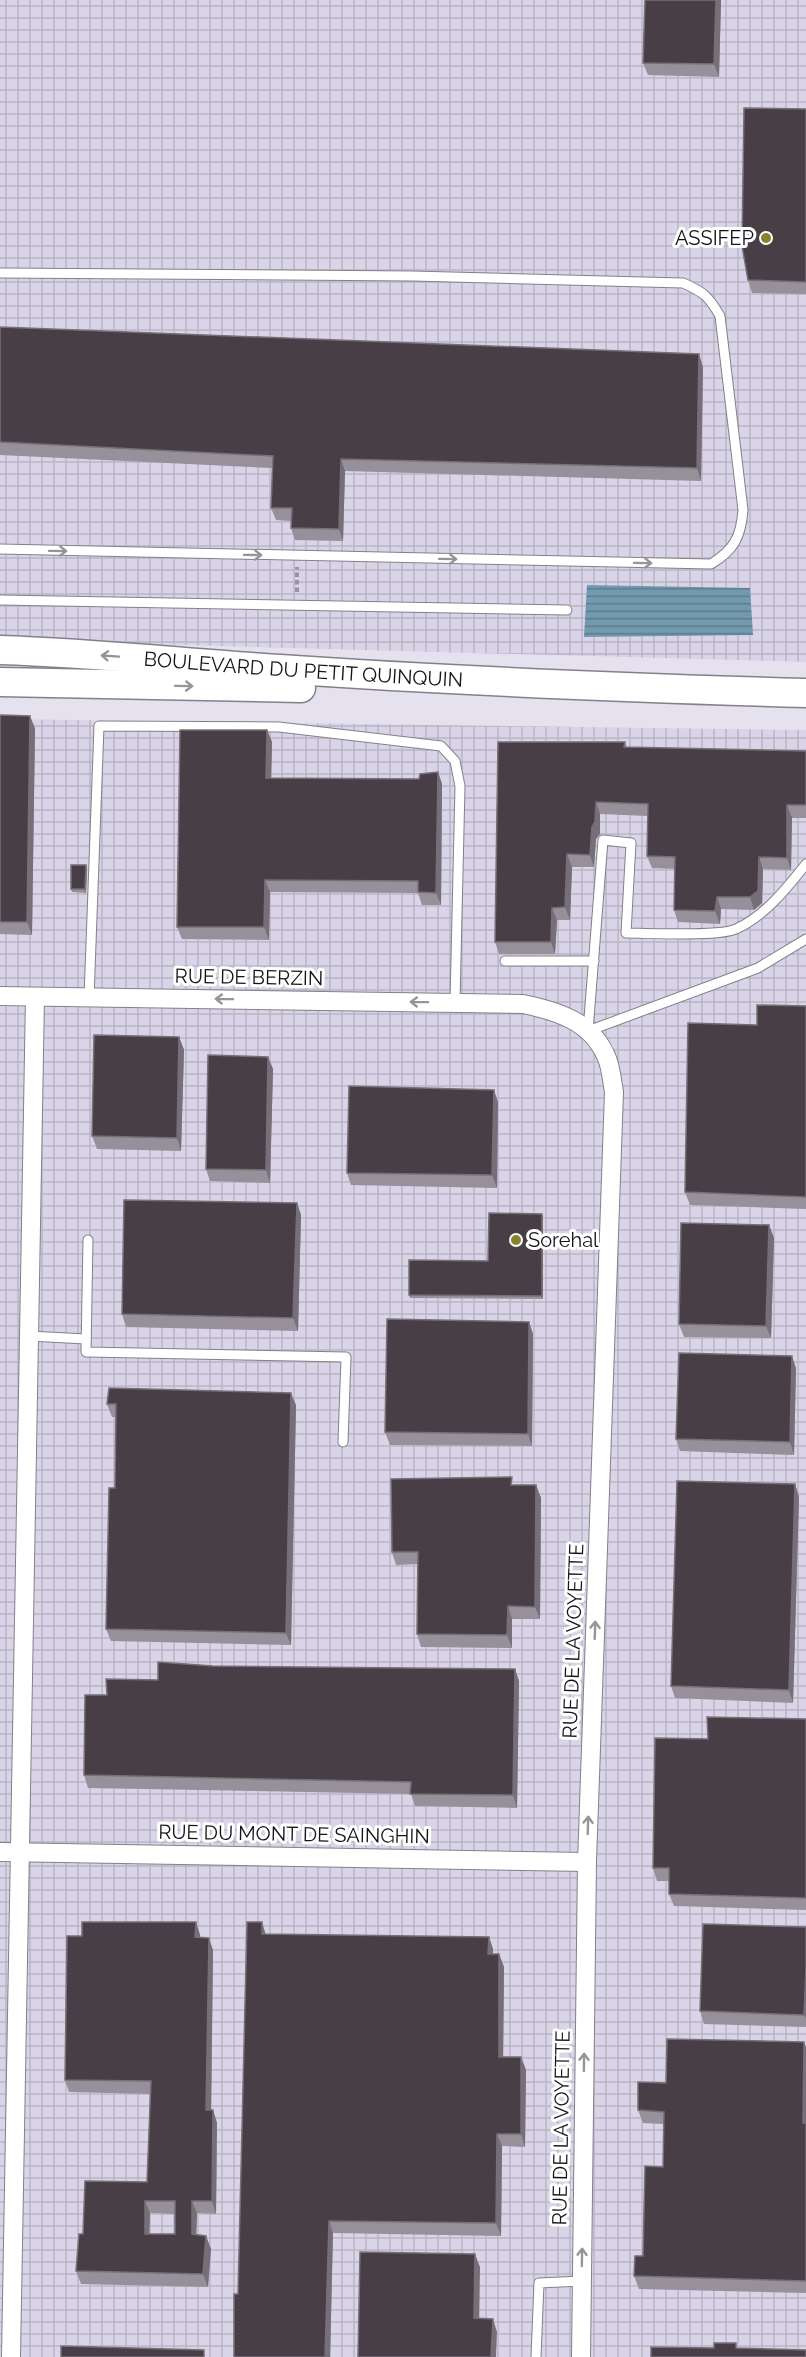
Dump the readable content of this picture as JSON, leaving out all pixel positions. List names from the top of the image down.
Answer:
{
  "streets": {
    "main road": ["BOULEVARD DU PETIT QUINQUIN"],
    "street": ["RUE DE BERZIN", "RUE DE LA VOYETTE", "RUE DU MONT DE SAINGHIN"]
  },
  "crossings": [
    ["RUE DE BERZIN", "RUE DE LA VOYETTE"],
    ["RUE DE LA VOYETTE", "RUE DU MONT DE SAINGHIN"]
  ],
  "one_way": ["RUE DE BERZIN", "RUE DE LA VOYETTE"],
  "places": ["ASSIFEP", "Sorehal"]
}
